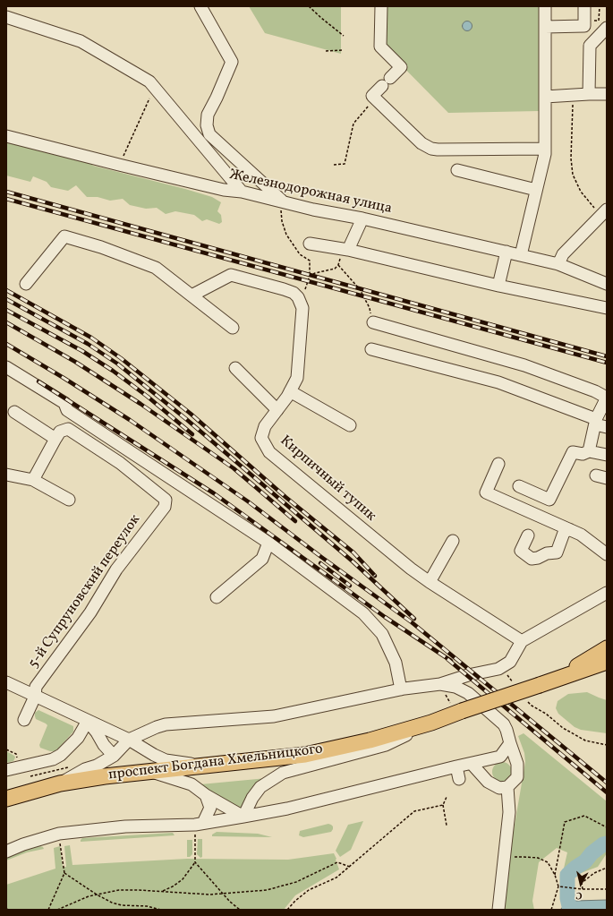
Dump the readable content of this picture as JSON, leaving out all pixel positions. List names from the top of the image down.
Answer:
{
  "streets": {
    "main road": ["проспект Богдана Хмельницкого"],
    "street": ["Железнодорожная улица", "Кирпичный тупик", "5-й Супруновский переулок"]
  },
  "north": "bottom"
}
